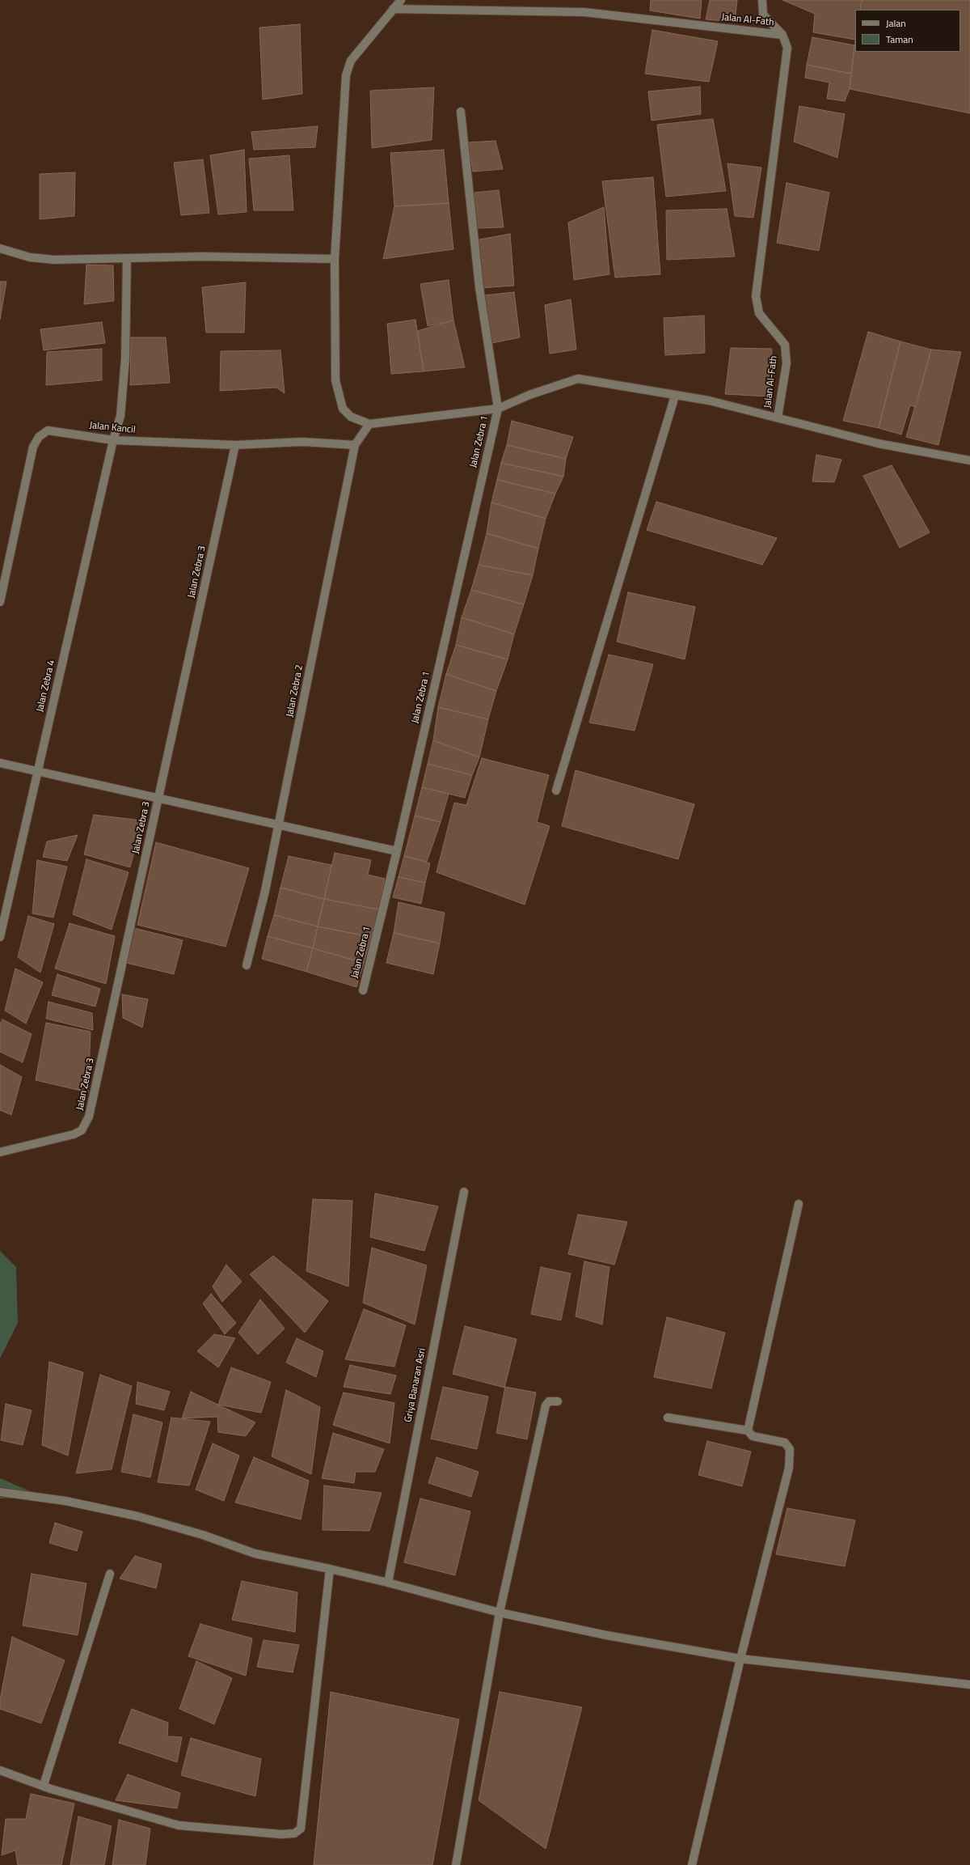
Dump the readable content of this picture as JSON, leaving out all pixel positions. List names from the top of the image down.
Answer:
{
  "streets": {
    "street": [
      "Jalan Al-Fath",
      "Jalan Kancil",
      "Jalan Zebra 1",
      "Jalan Zebra 3",
      "Jalan Zebra 4",
      "Jalan Zebra 2",
      "Griya Banaran Asri"
    ]
  },
  "crossings": [
    ["Jalan Kancil", "Jalan Zebra 3"],
    ["Jalan Kancil", "Jalan Zebra 4"],
    ["Jalan Kancil", "Jalan Zebra 2"]
  ],
  "legend": ["Jalan", "Taman"]
}
